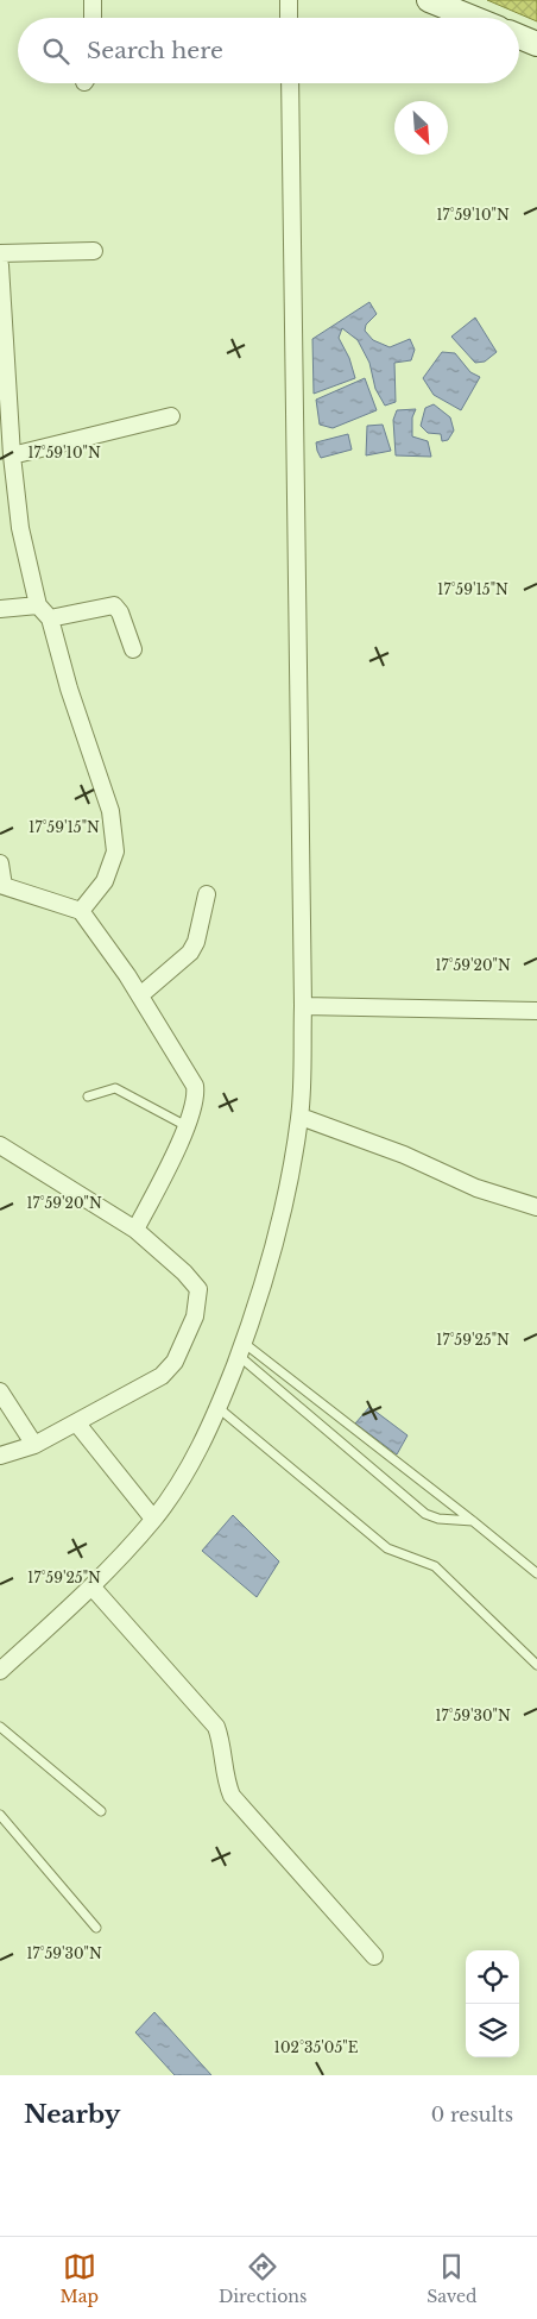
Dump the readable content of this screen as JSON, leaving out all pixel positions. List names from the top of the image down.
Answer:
{
  "north": "bottom right",
  "page": {
    "search": "Search here",
    "heading": ["Nearby", "0 results"],
    "nav": ["Map", "Directions", "Saved"]
  },
  "coordinates": [
    "17°59'10\"N",
    "17°59'15\"N",
    "17°59'20\"N",
    "17°59'25\"N",
    "17°59'30\"N",
    "102°35'05\"E"
  ]
}
